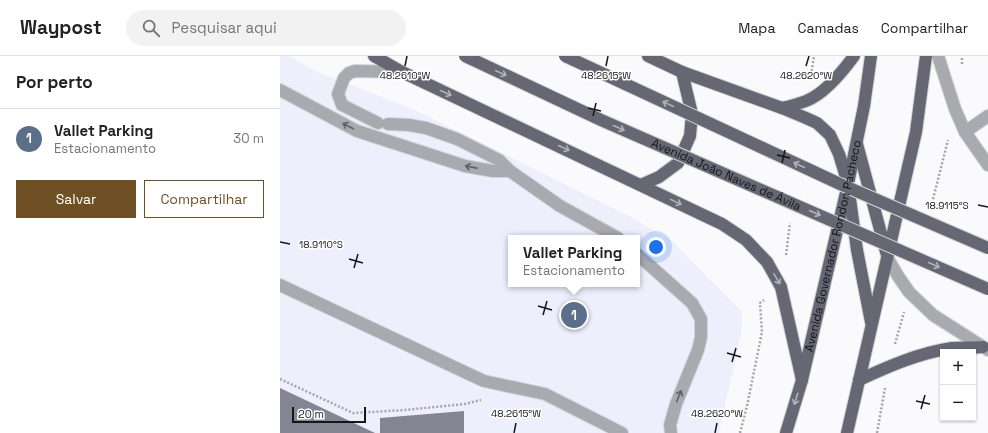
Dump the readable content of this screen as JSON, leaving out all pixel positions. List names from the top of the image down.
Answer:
{
  "streets": {
    "main road": ["Avenida João Naves de Ávila", "Avenida Governador Rondon Pacheco"]
  },
  "scale_bar": "20 m",
  "page": {
    "header": "Waypost",
    "search": "Pesquisar aqui",
    "nav": ["Mapa", "Camadas", "Compartilhar"],
    "heading": "Por perto",
    "list": [
      {
        "mark": "1",
        "name": "Vallet Parking",
        "note": "Estacionamento",
        "value": "30 m"
      }
    ],
    "buttons": ["Salvar", "Compartilhar"],
    "popup": ["Vallet Parking", "Estacionamento"],
    "pins": "1",
    "map_buttons": ["+", "−"],
    "scale": "20 m"
  },
  "coordinates": [
    "48.2610°W",
    "48.2615°W",
    "48.2620°W",
    "18.9115°S",
    "18.9110°S"
  ]
}
